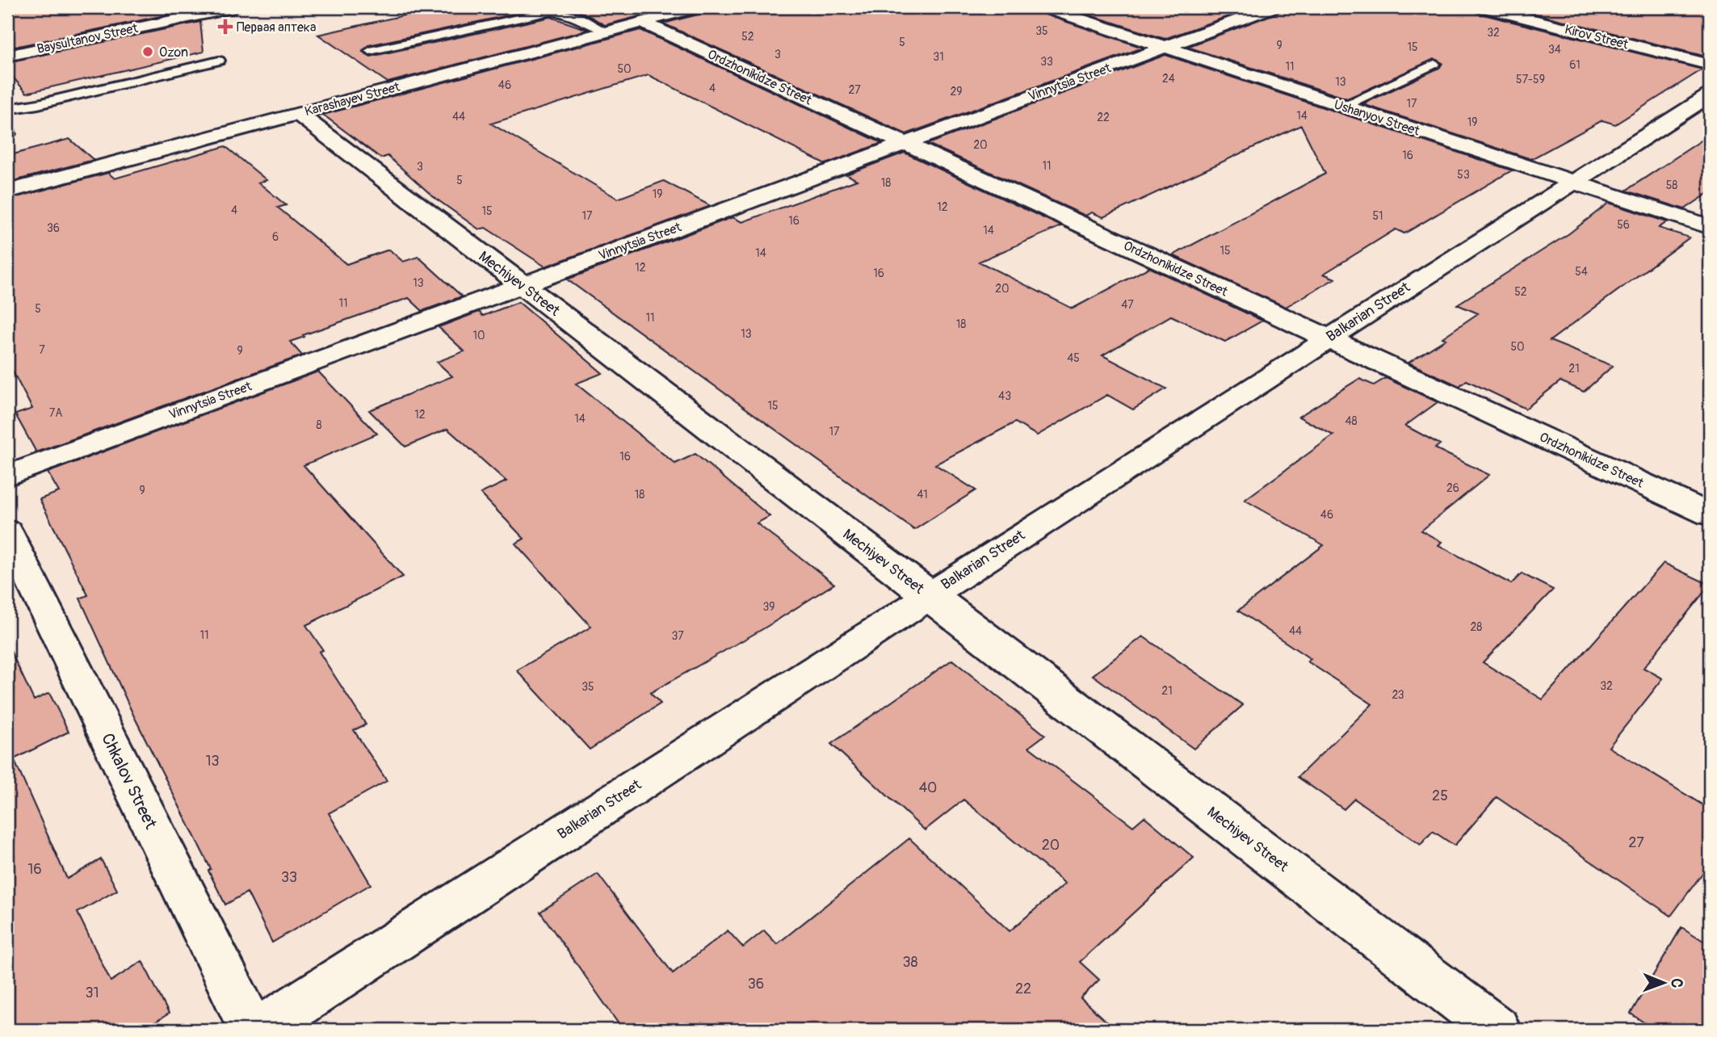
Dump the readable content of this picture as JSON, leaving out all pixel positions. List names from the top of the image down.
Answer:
{
  "streets": {
    "street": [
      "Kirov Street",
      "Baysultanov Street",
      "Ordzhonikidze Street",
      "Vinnytsia Street",
      "Karashaуev Street",
      "Ushanyov Street",
      "Mechiyev Street",
      "Balkarian Street",
      "Chkalov Street"
    ]
  },
  "crossings": [
    ["Ordzhonikidze Street", "Vinnytsia Street"],
    ["Ordzhonikidze Street", "Karashaуev Street"],
    ["Ordzhonikidze Street", "Balkarian Street"],
    ["Vinnytsia Street", "Ushanyov Street"],
    ["Vinnytsia Street", "Mechiyev Street"],
    ["Karashaуev Street", "Mechiyev Street"],
    ["Ushanyov Street", "Balkarian Street"],
    ["Mechiyev Street", "Balkarian Street"]
  ],
  "places": {
    "health": ["Первая аптека"],
    "other": ["Ozon"]
  },
  "house_numbers": [
    "35",
    "32",
    "52",
    "5",
    "9",
    "15",
    "34",
    "3",
    "31",
    "33",
    "61",
    "11",
    "50",
    "24",
    "57-59",
    "13",
    "46",
    "4",
    "27",
    "29",
    "17",
    "14",
    "44",
    "22",
    "19",
    "20",
    "16",
    "11",
    "3",
    "53",
    "5",
    "18",
    "58",
    "19",
    "12",
    "4",
    "15",
    "17",
    "51",
    "16",
    "56",
    "36",
    "14",
    "6",
    "15",
    "14",
    "12",
    "54",
    "16",
    "13",
    "20",
    "52",
    "11",
    "47",
    "5",
    "11",
    "18",
    "13",
    "10",
    "50",
    "7",
    "9",
    "45",
    "21",
    "43",
    "15",
    "7А",
    "12",
    "14",
    "48",
    "8",
    "17",
    "16",
    "26",
    "9",
    "18",
    "41",
    "46",
    "39",
    "28",
    "44",
    "11",
    "37",
    "32",
    "35",
    "21",
    "23",
    "13",
    "40",
    "25",
    "27",
    "20",
    "16",
    "33",
    "38",
    "36",
    "22",
    "31"
  ],
  "north": "right"
}
